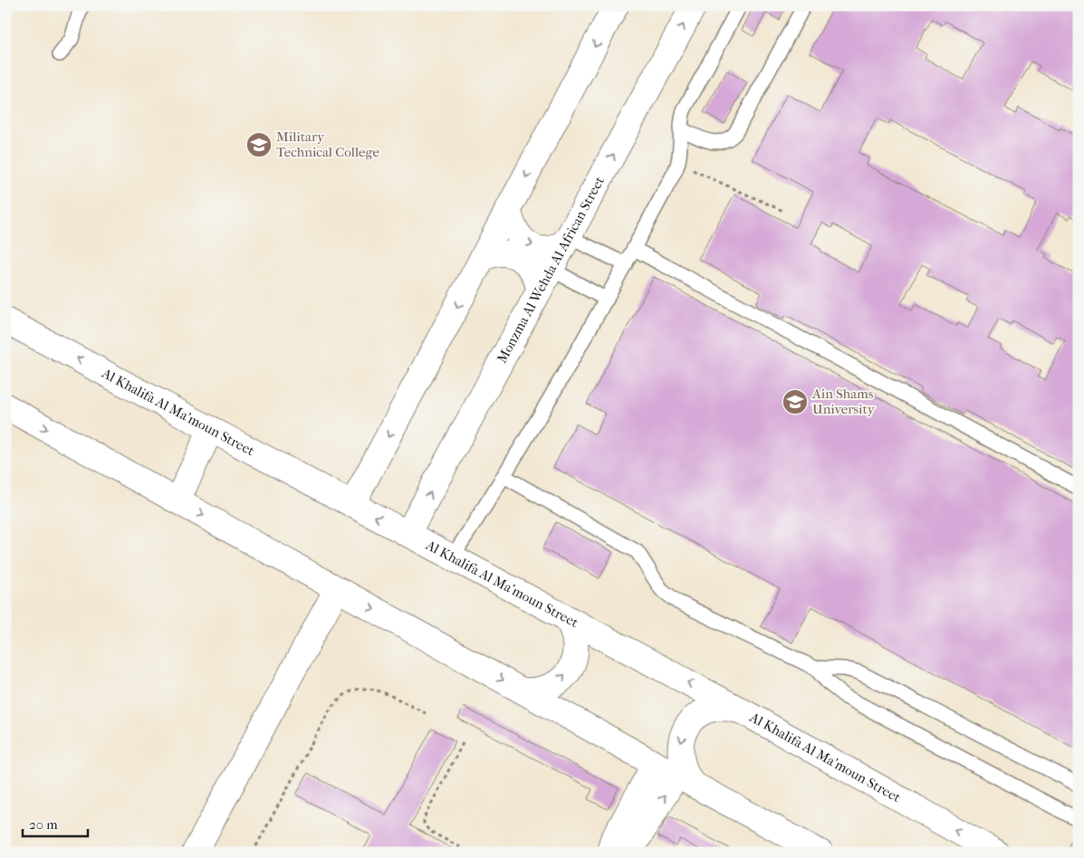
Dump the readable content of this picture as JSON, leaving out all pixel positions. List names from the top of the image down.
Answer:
{
  "streets": {
    "main road": ["Monzma Al Wehda Al African Street", "Al Khalifa Al Ma'moun Street"]
  },
  "crossings": [
    ["Monzma Al Wehda Al African Street", "Al Khalifa Al Ma'moun Street"]
  ],
  "places": {
    "school or university": ["Military Technical College", "Ain Shams University"]
  },
  "scale_bar": "20 m"
}
